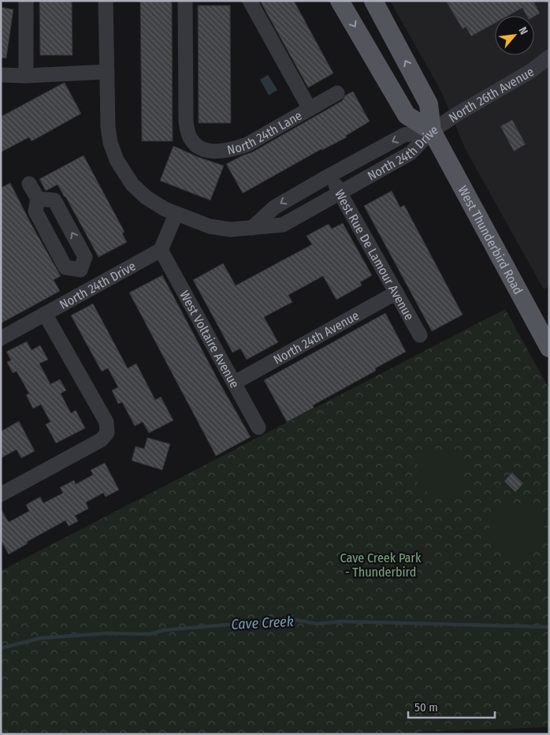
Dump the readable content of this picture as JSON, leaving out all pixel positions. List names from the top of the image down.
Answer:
{
  "streets": {
    "main road": ["West Thunderbird Road"],
    "street": [
      "North 26th Avenue",
      "North 24th Lane",
      "North 24th Drive",
      "West Rue De Lamour Avenue",
      "North 24th Avenue",
      "West Voltaire Avenue"
    ]
  },
  "crossings": [
    ["North 26th Avenue", "North 24th Drive"],
    ["North 26th Avenue", "West Thunderbird Road"],
    ["North 24th Drive", "West Thunderbird Road"],
    ["North 24th Drive", "West Rue De Lamour Avenue"],
    ["North 24th Drive", "West Voltaire Avenue"],
    ["West Rue De Lamour Avenue", "North 24th Avenue"],
    ["North 24th Avenue", "West Voltaire Avenue"]
  ],
  "water": ["Cave Creek"],
  "parks": ["Cave Creek Park - Thunderbird"],
  "scale_bar": "50 m",
  "north": "top right"
}
